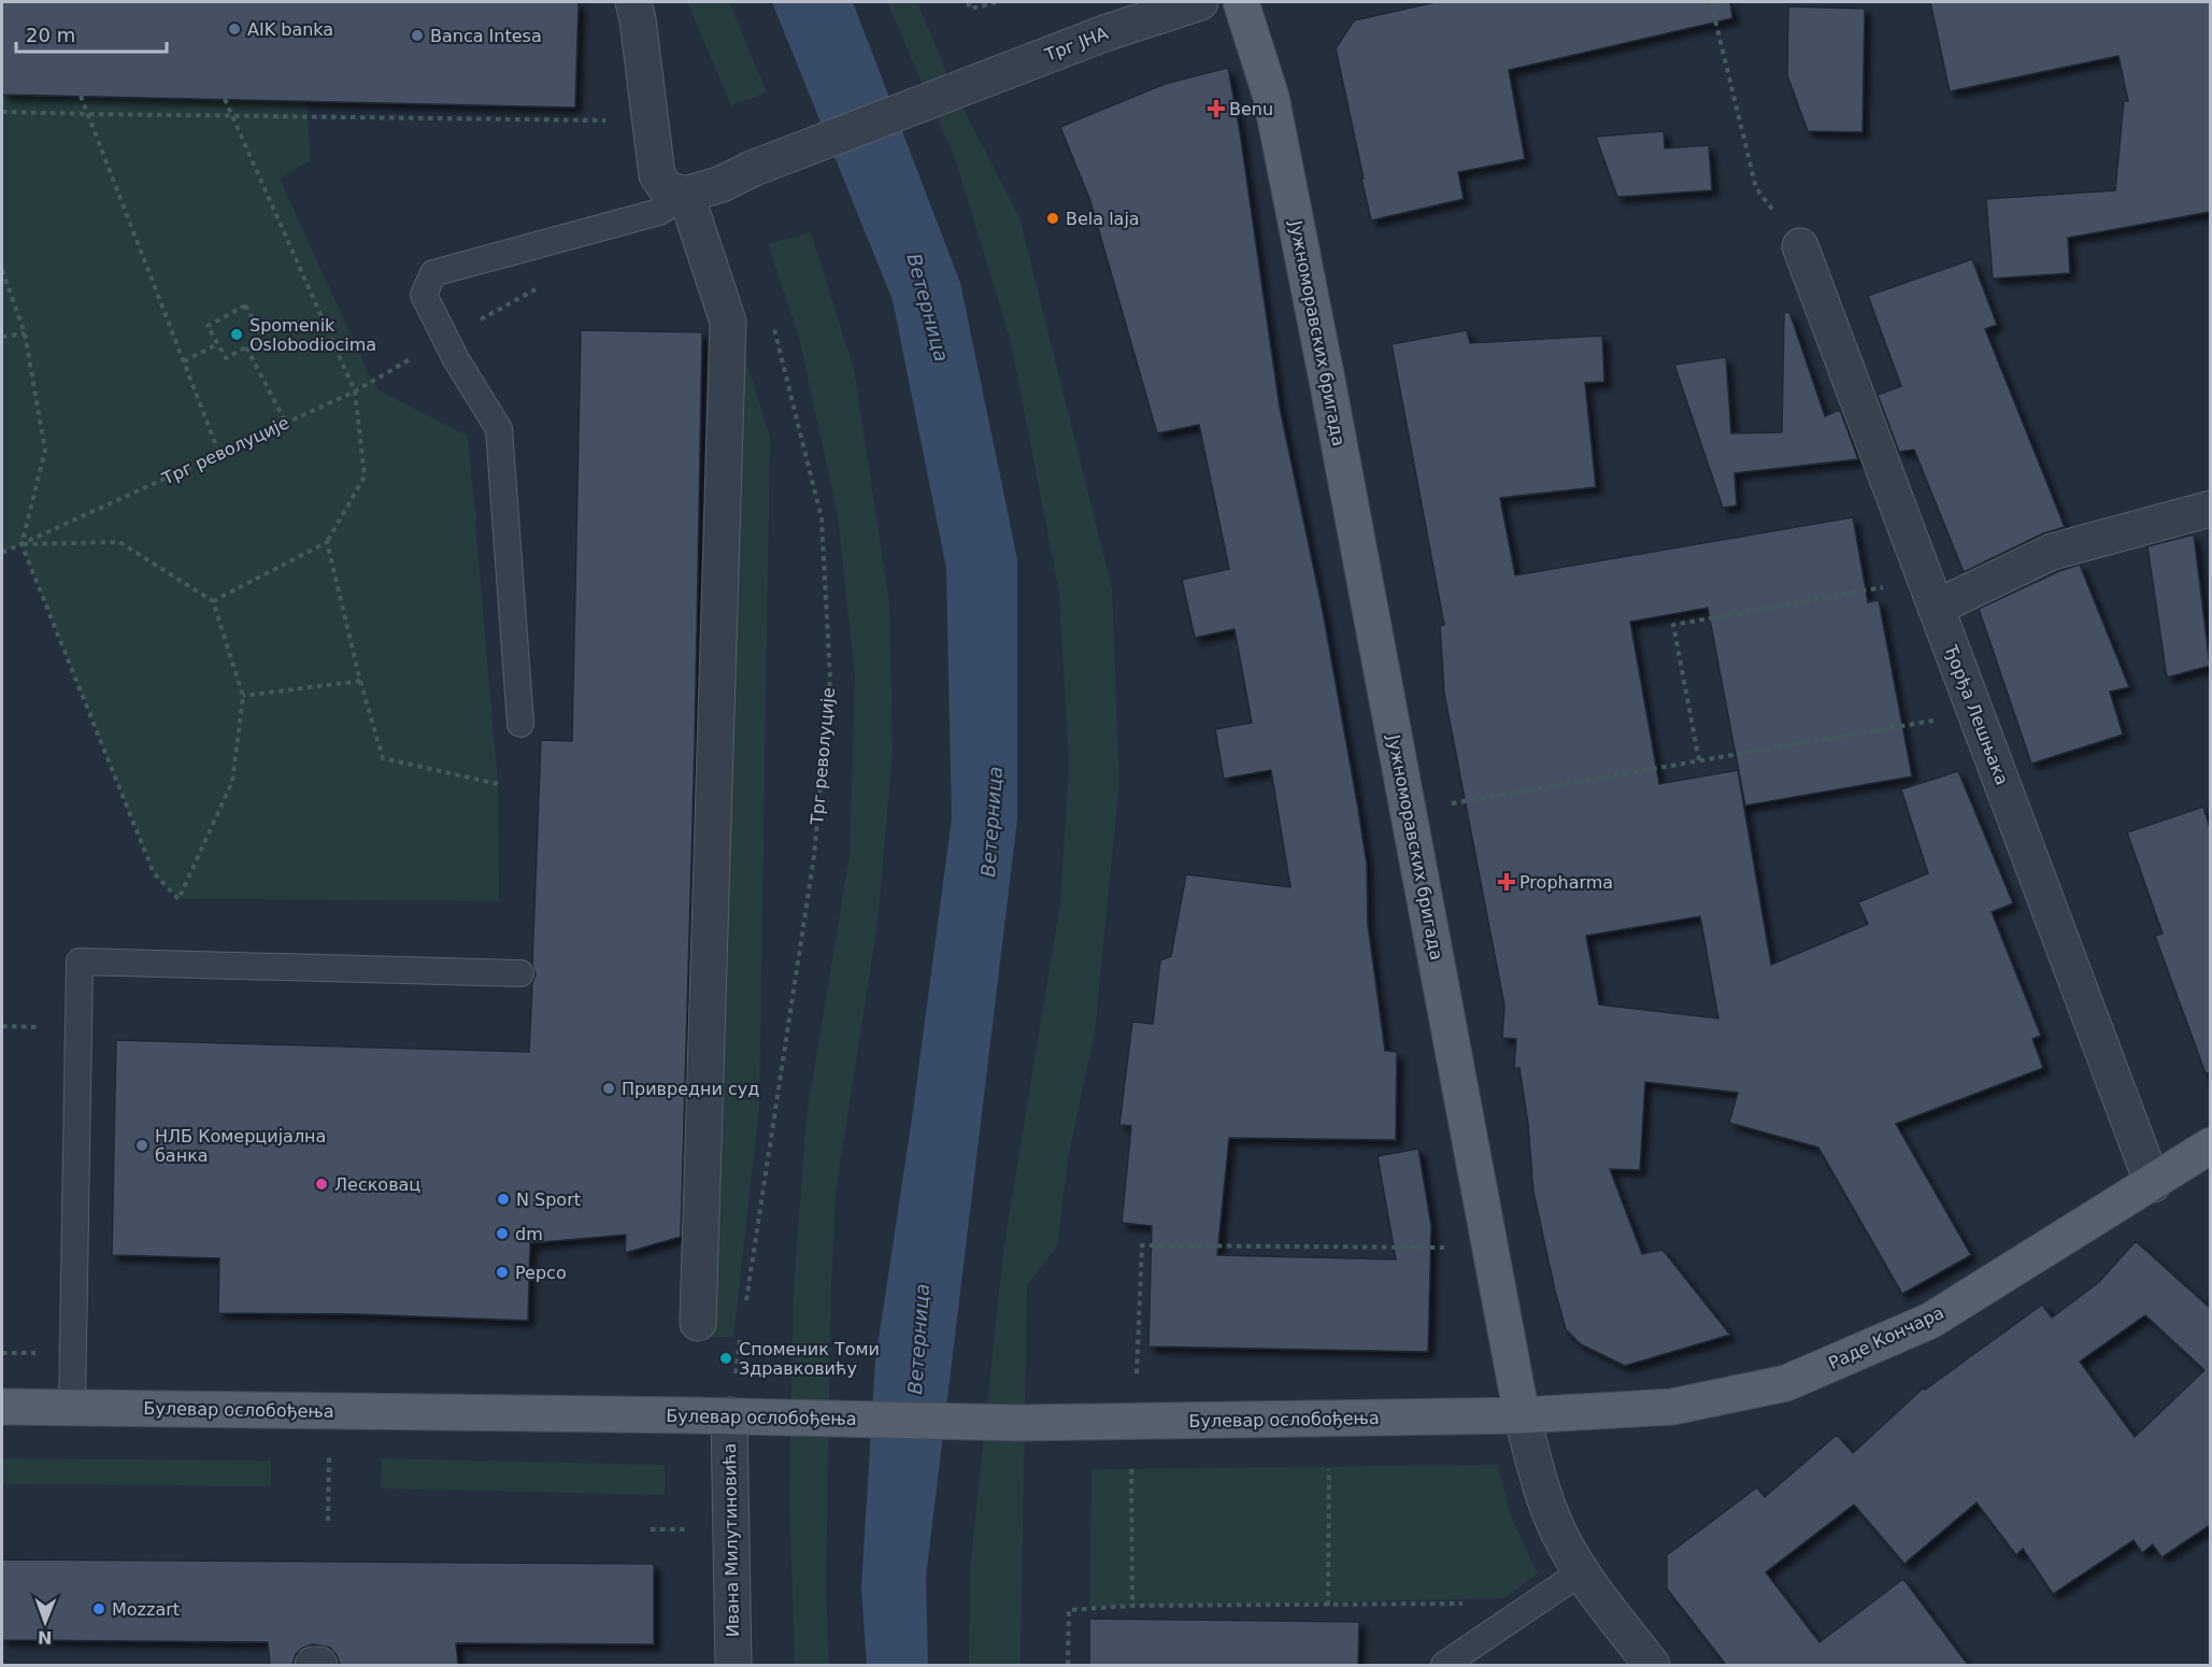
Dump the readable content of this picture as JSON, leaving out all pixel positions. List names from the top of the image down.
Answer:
{
  "streets": {
    "main road": ["Јужноморавских бригада", "Раде Кончара", "Булевар ослобођења"],
    "street": ["Трг ЈНА", "Ђорђа Лешњака", "Ивана Милутиновића"],
    "path": ["Трг револуције"]
  },
  "crossings": [
    ["Јужноморавских бригада", "Раде Кончара"],
    ["Јужноморавских бригада", "Булевар ослобођења"],
    ["Ђорђа Лешњака", "Раде Кончара"],
    ["Раде Кончара", "Булевар ослобођења"],
    ["Булевар ослобођења", "Ивана Милутиновића"]
  ],
  "water": ["Ветерница"],
  "places": {
    "other": [
      "AIK banka",
      "Banca Intesa",
      "Bela laja",
      "Spomenik Oslobodiocima",
      "Привредни суд",
      "НЛБ Комерцијална банка",
      "Лесковац",
      "N Sport",
      "dm",
      "Pepco",
      "Споменик Томи Здравковићу",
      "Mozzart"
    ],
    "health": ["Benu", "Propharma"]
  },
  "scale_bar": "20 m",
  "north": "bottom"
}
